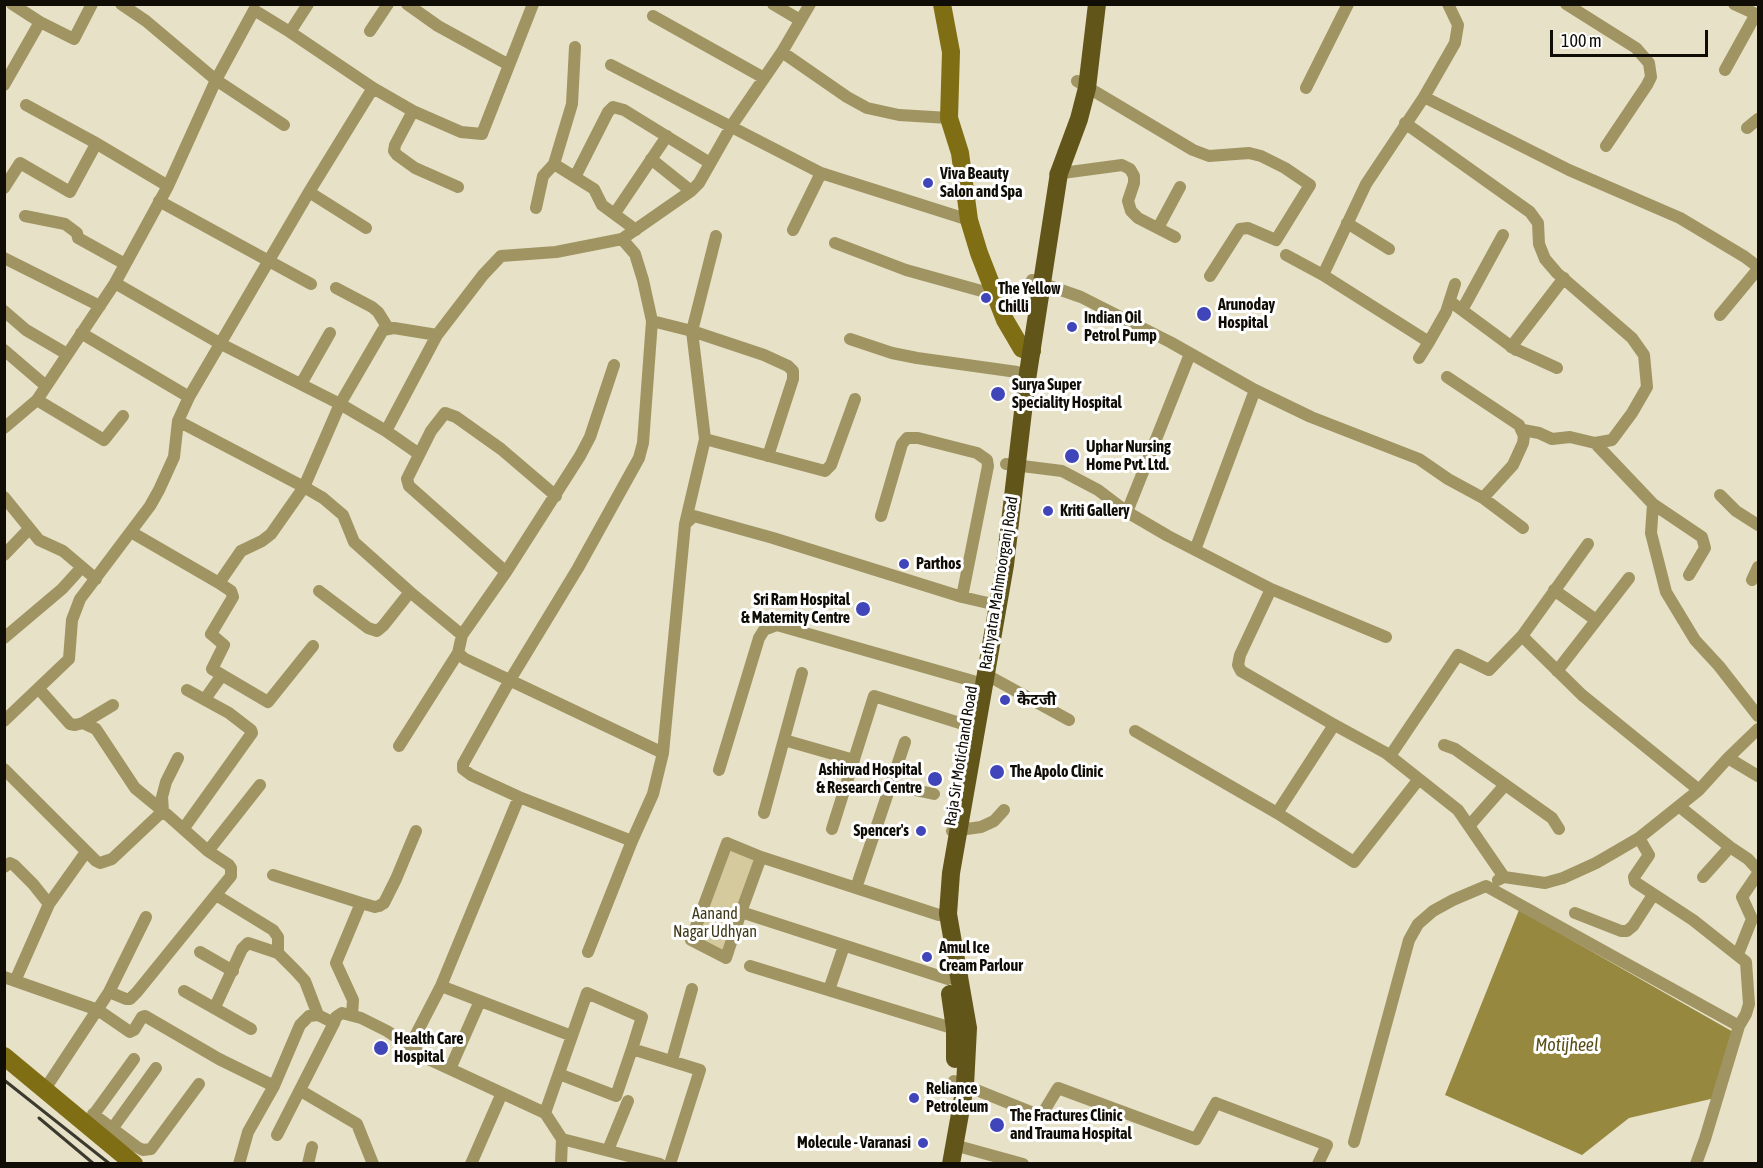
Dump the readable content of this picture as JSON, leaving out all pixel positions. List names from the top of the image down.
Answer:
{
  "streets": {
    "main road": ["Rathyatra Mahmoorganj Road", "Raja Sir Motichand Road"]
  },
  "crossings": [
    ["Rathyatra Mahmoorganj Road", "Raja Sir Motichand Road"]
  ],
  "water": ["Motijheel"],
  "parks": ["Aanand Nagar Udhyan"],
  "places": [
    "Viva Beauty Salon and Spa",
    "The Yellow Chilli",
    "Arunoday Hospital",
    "Indian Oil Petrol Pump",
    "Surya Super Speciality Hospital",
    "Uphar Nursing Home Pvt. Ltd.",
    "Kriti Gallery",
    "Parthos",
    "Sri Ram Hospital & Maternity Centre",
    "कैटजी",
    "The Apolo Clinic",
    "Ashirvad Hospital & Research Centre",
    "Spencer's",
    "Amul Ice Cream Parlour",
    "Health Care Hospital",
    "Reliance Petroleum",
    "The Fractures Clinic and Trauma Hospital",
    "Molecule - Varanasi"
  ],
  "scale_bar": "100 m"
}
